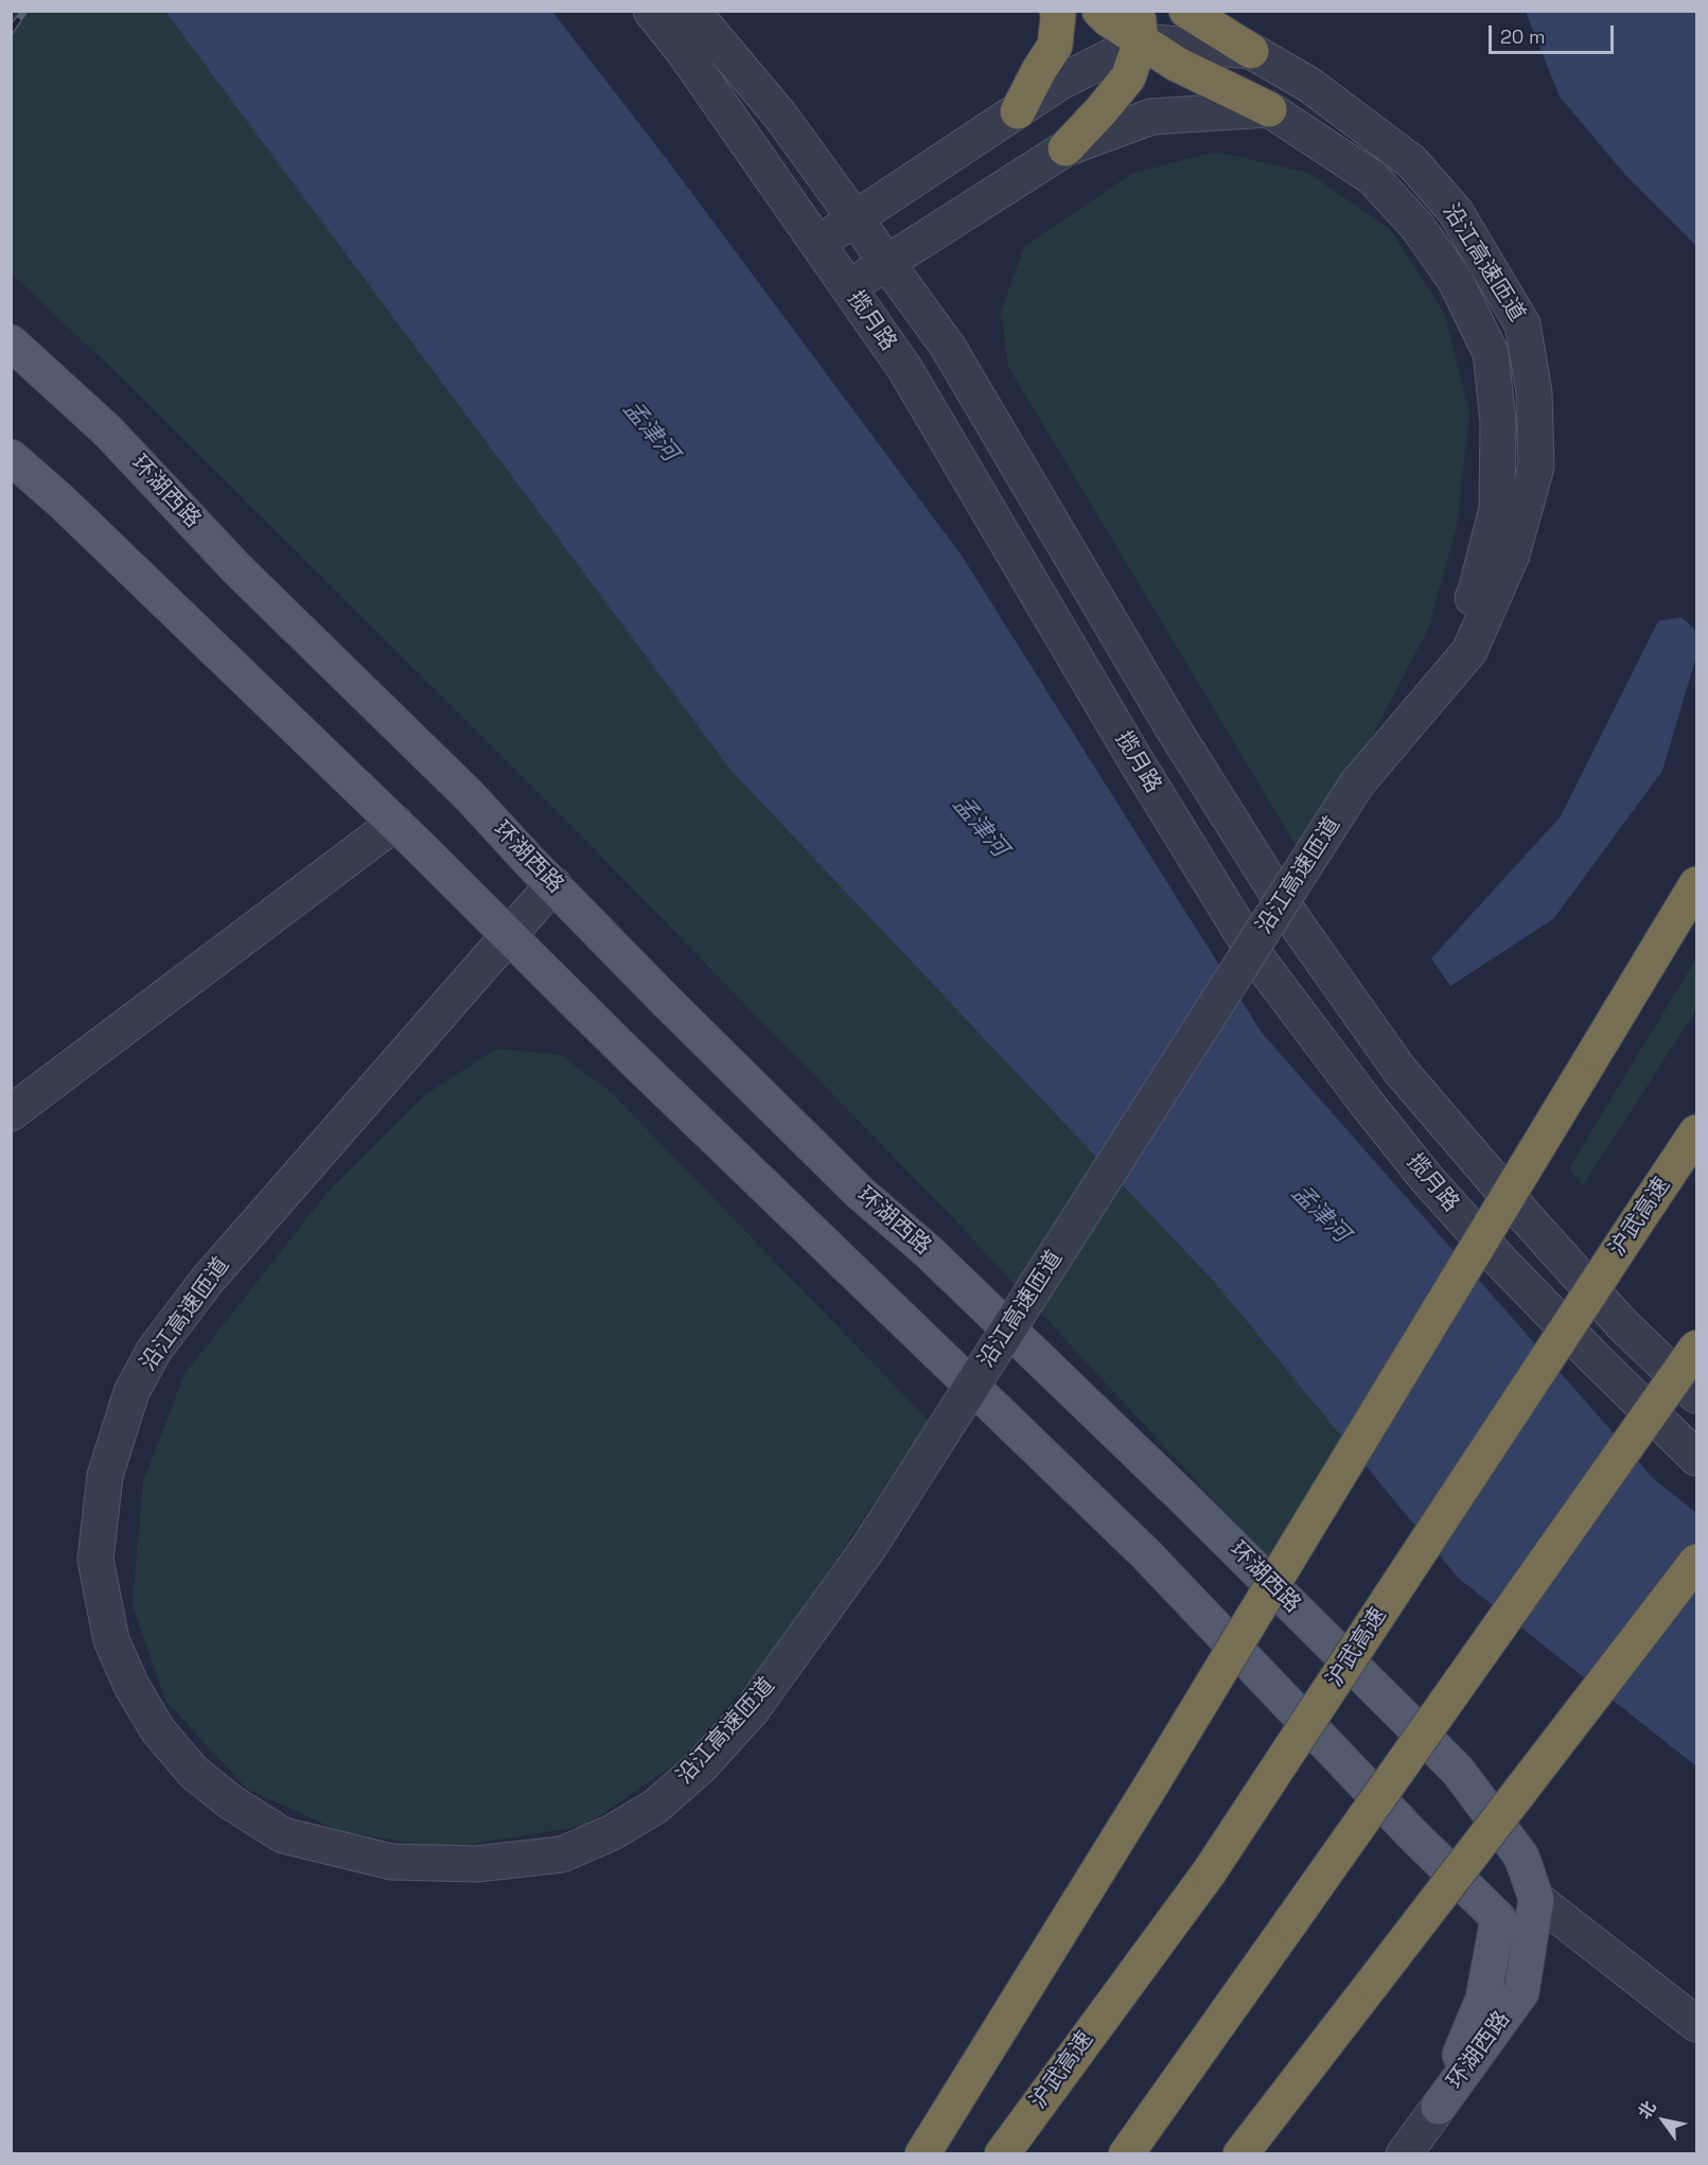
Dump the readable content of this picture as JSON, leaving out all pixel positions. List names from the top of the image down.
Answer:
{
  "streets": {
    "highway": ["沪武高速"],
    "main road": ["环湖西路"],
    "street": ["沿江高速匝道", "揽月路"]
  },
  "crossings": [
    ["沿江高速匝道", "环湖西路"]
  ],
  "water": ["孟津河"],
  "scale_bar": "20 m",
  "north": "top left"
}
